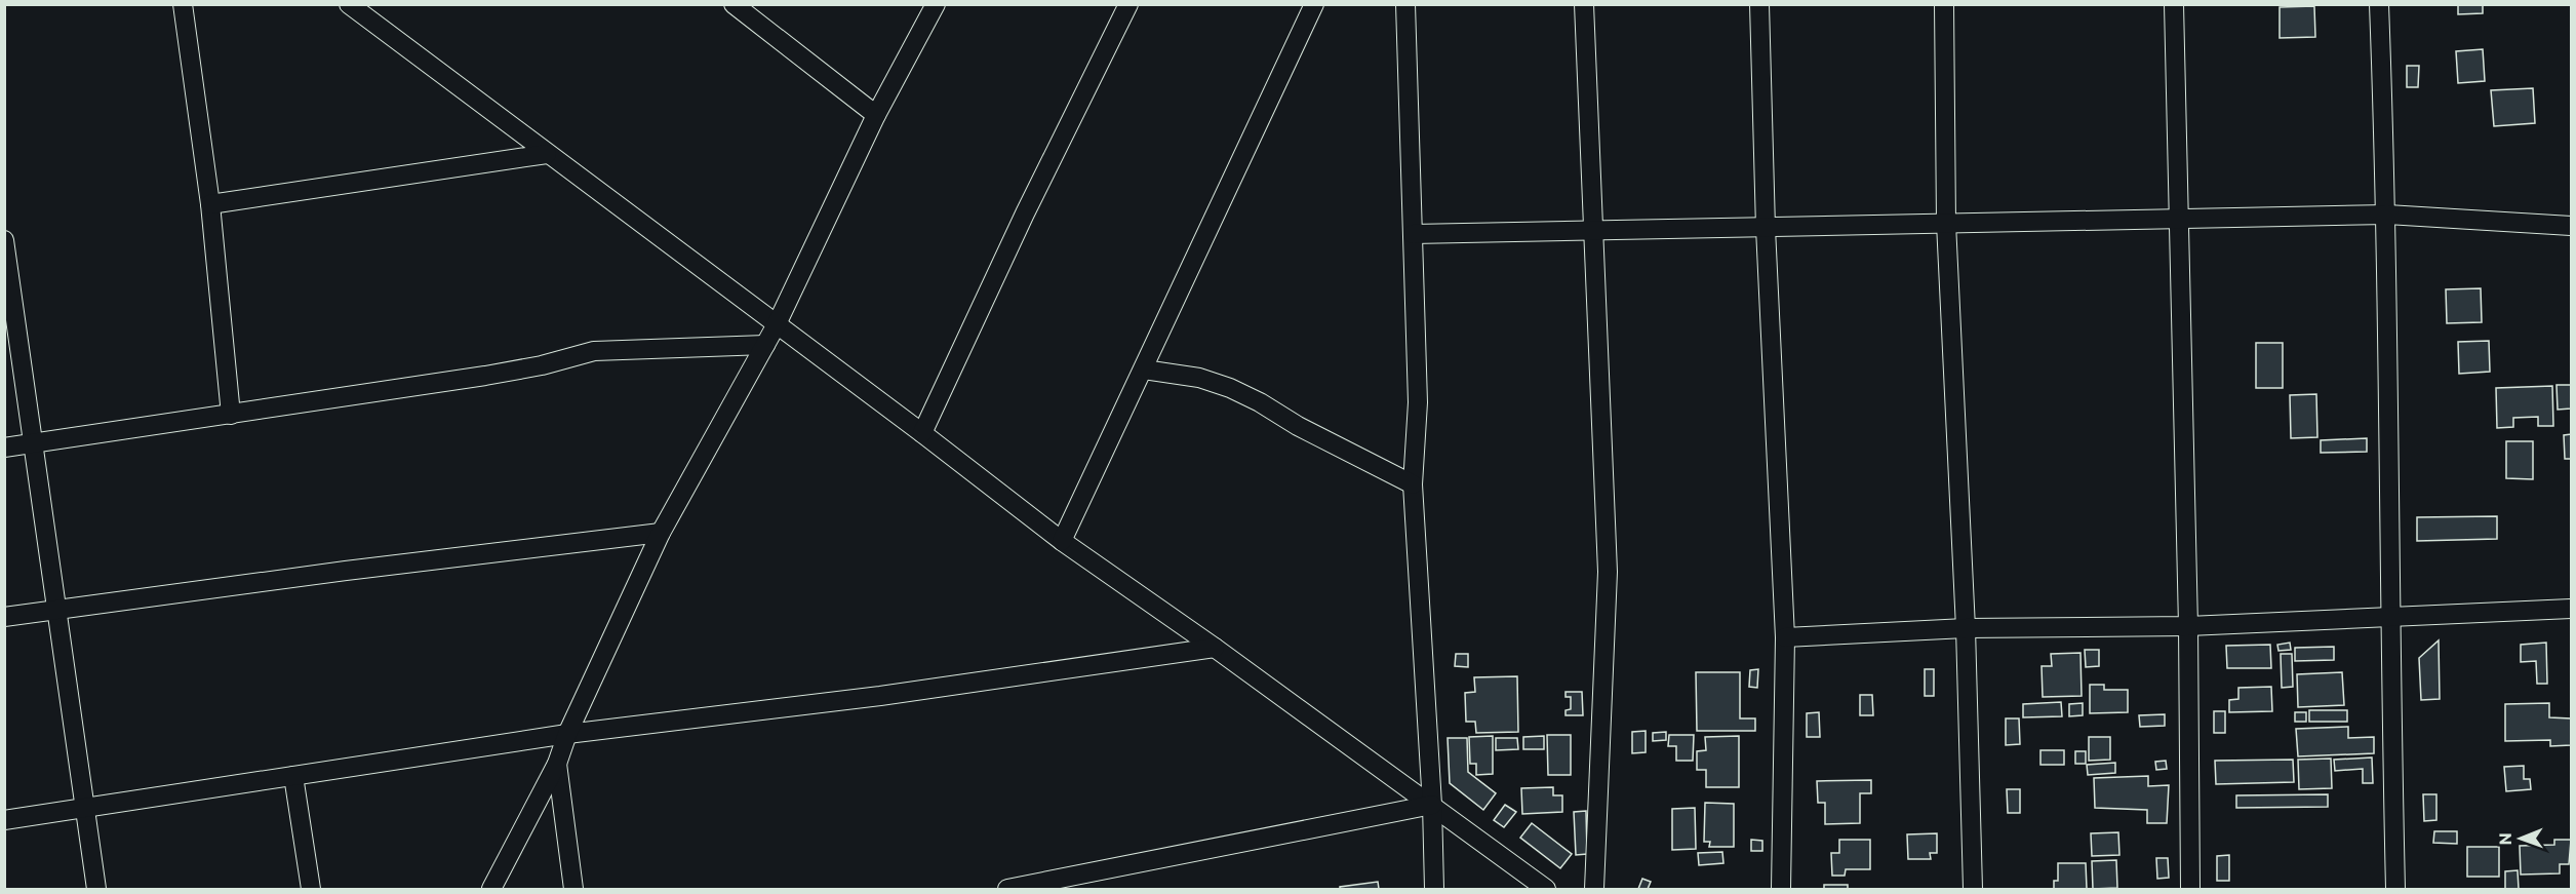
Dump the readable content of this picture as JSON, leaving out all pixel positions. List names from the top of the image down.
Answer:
{
  "north": "left"
}
